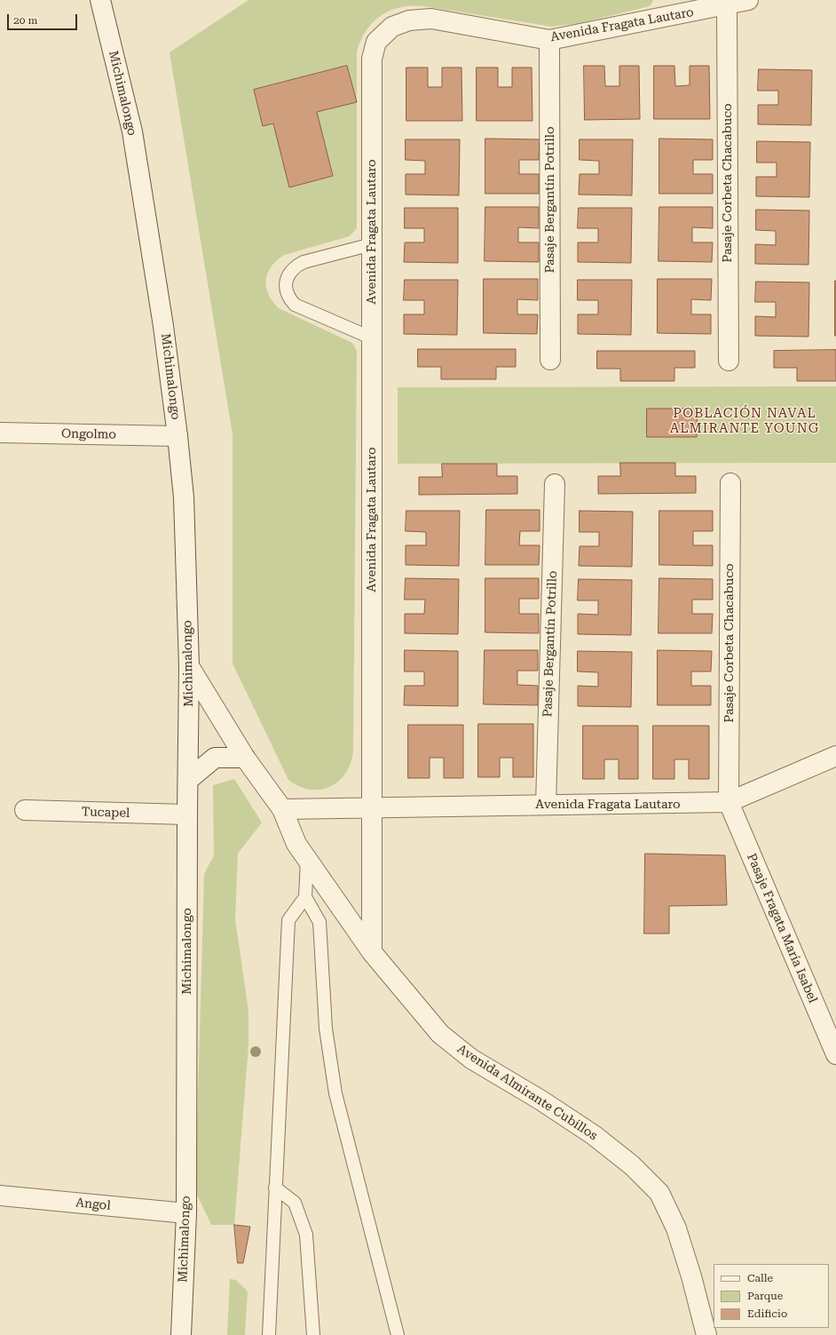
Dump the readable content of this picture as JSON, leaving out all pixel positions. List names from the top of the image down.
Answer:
{
  "streets": {
    "street": [
      "Avenida Fragata Lautaro",
      "Michimalongo",
      "Pasaje Corbeta Chacabuco",
      "Pasaje Bergantín Potrillo",
      "Ongolmo",
      "Tucapel",
      "Pasaje Fragata María Isabel",
      "Avenida Almirante Cubillos",
      "Angol"
    ]
  },
  "crossings": [
    ["Avenida Fragata Lautaro", "Pasaje Corbeta Chacabuco"],
    ["Avenida Fragata Lautaro", "Pasaje Bergantín Potrillo"],
    ["Avenida Fragata Lautaro", "Pasaje Fragata María Isabel"],
    ["Avenida Fragata Lautaro", "Avenida Almirante Cubillos"],
    ["Michimalongo", "Ongolmo"],
    ["Michimalongo", "Tucapel"],
    ["Michimalongo", "Avenida Almirante Cubillos"],
    ["Michimalongo", "Angol"],
    ["Pasaje Corbeta Chacabuco", "Pasaje Fragata María Isabel"]
  ],
  "districts": ["POBLACIÓN NAVAL ALMIRANTE YOUNG"],
  "legend": ["Calle", "Parque", "Edificio"],
  "scale_bar": "20 m"
}
